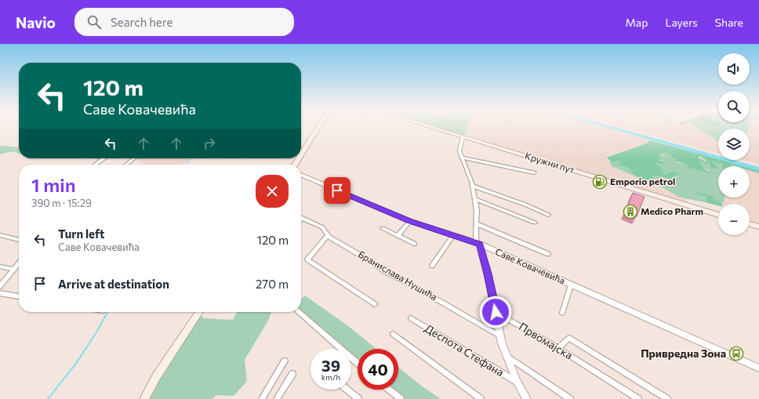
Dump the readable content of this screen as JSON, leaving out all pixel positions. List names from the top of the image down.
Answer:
{
  "streets": {
    "main road": ["Кружни пут"],
    "street": [
      "Саве Ковачевића",
      "Бранислава Нушића",
      "Првомајска",
      "Деспота Стефана"
    ]
  },
  "places": {
    "fuel station": ["Emporio petrol"],
    "building": ["Medico Pharm"],
    "bus stop": ["Привредна Зона"]
  },
  "page": {
    "header": "Navio",
    "search": "Search here",
    "nav": ["Map", "Layers", "Share"],
    "map_buttons": ["+", "−"],
    "turn": ["120 m", "Саве Ковачевића"],
    "heading": ["1 min", "390 m · 15:29"],
    "list": [
      {
        "name": "Turn left",
        "note": "Саве Ковачевића",
        "value": "120 m"
      },
      {
        "name": "Arrive at destination",
        "value": "270 m"
      }
    ],
    "speed": "39 km/h",
    "limit": "40"
  }
}
